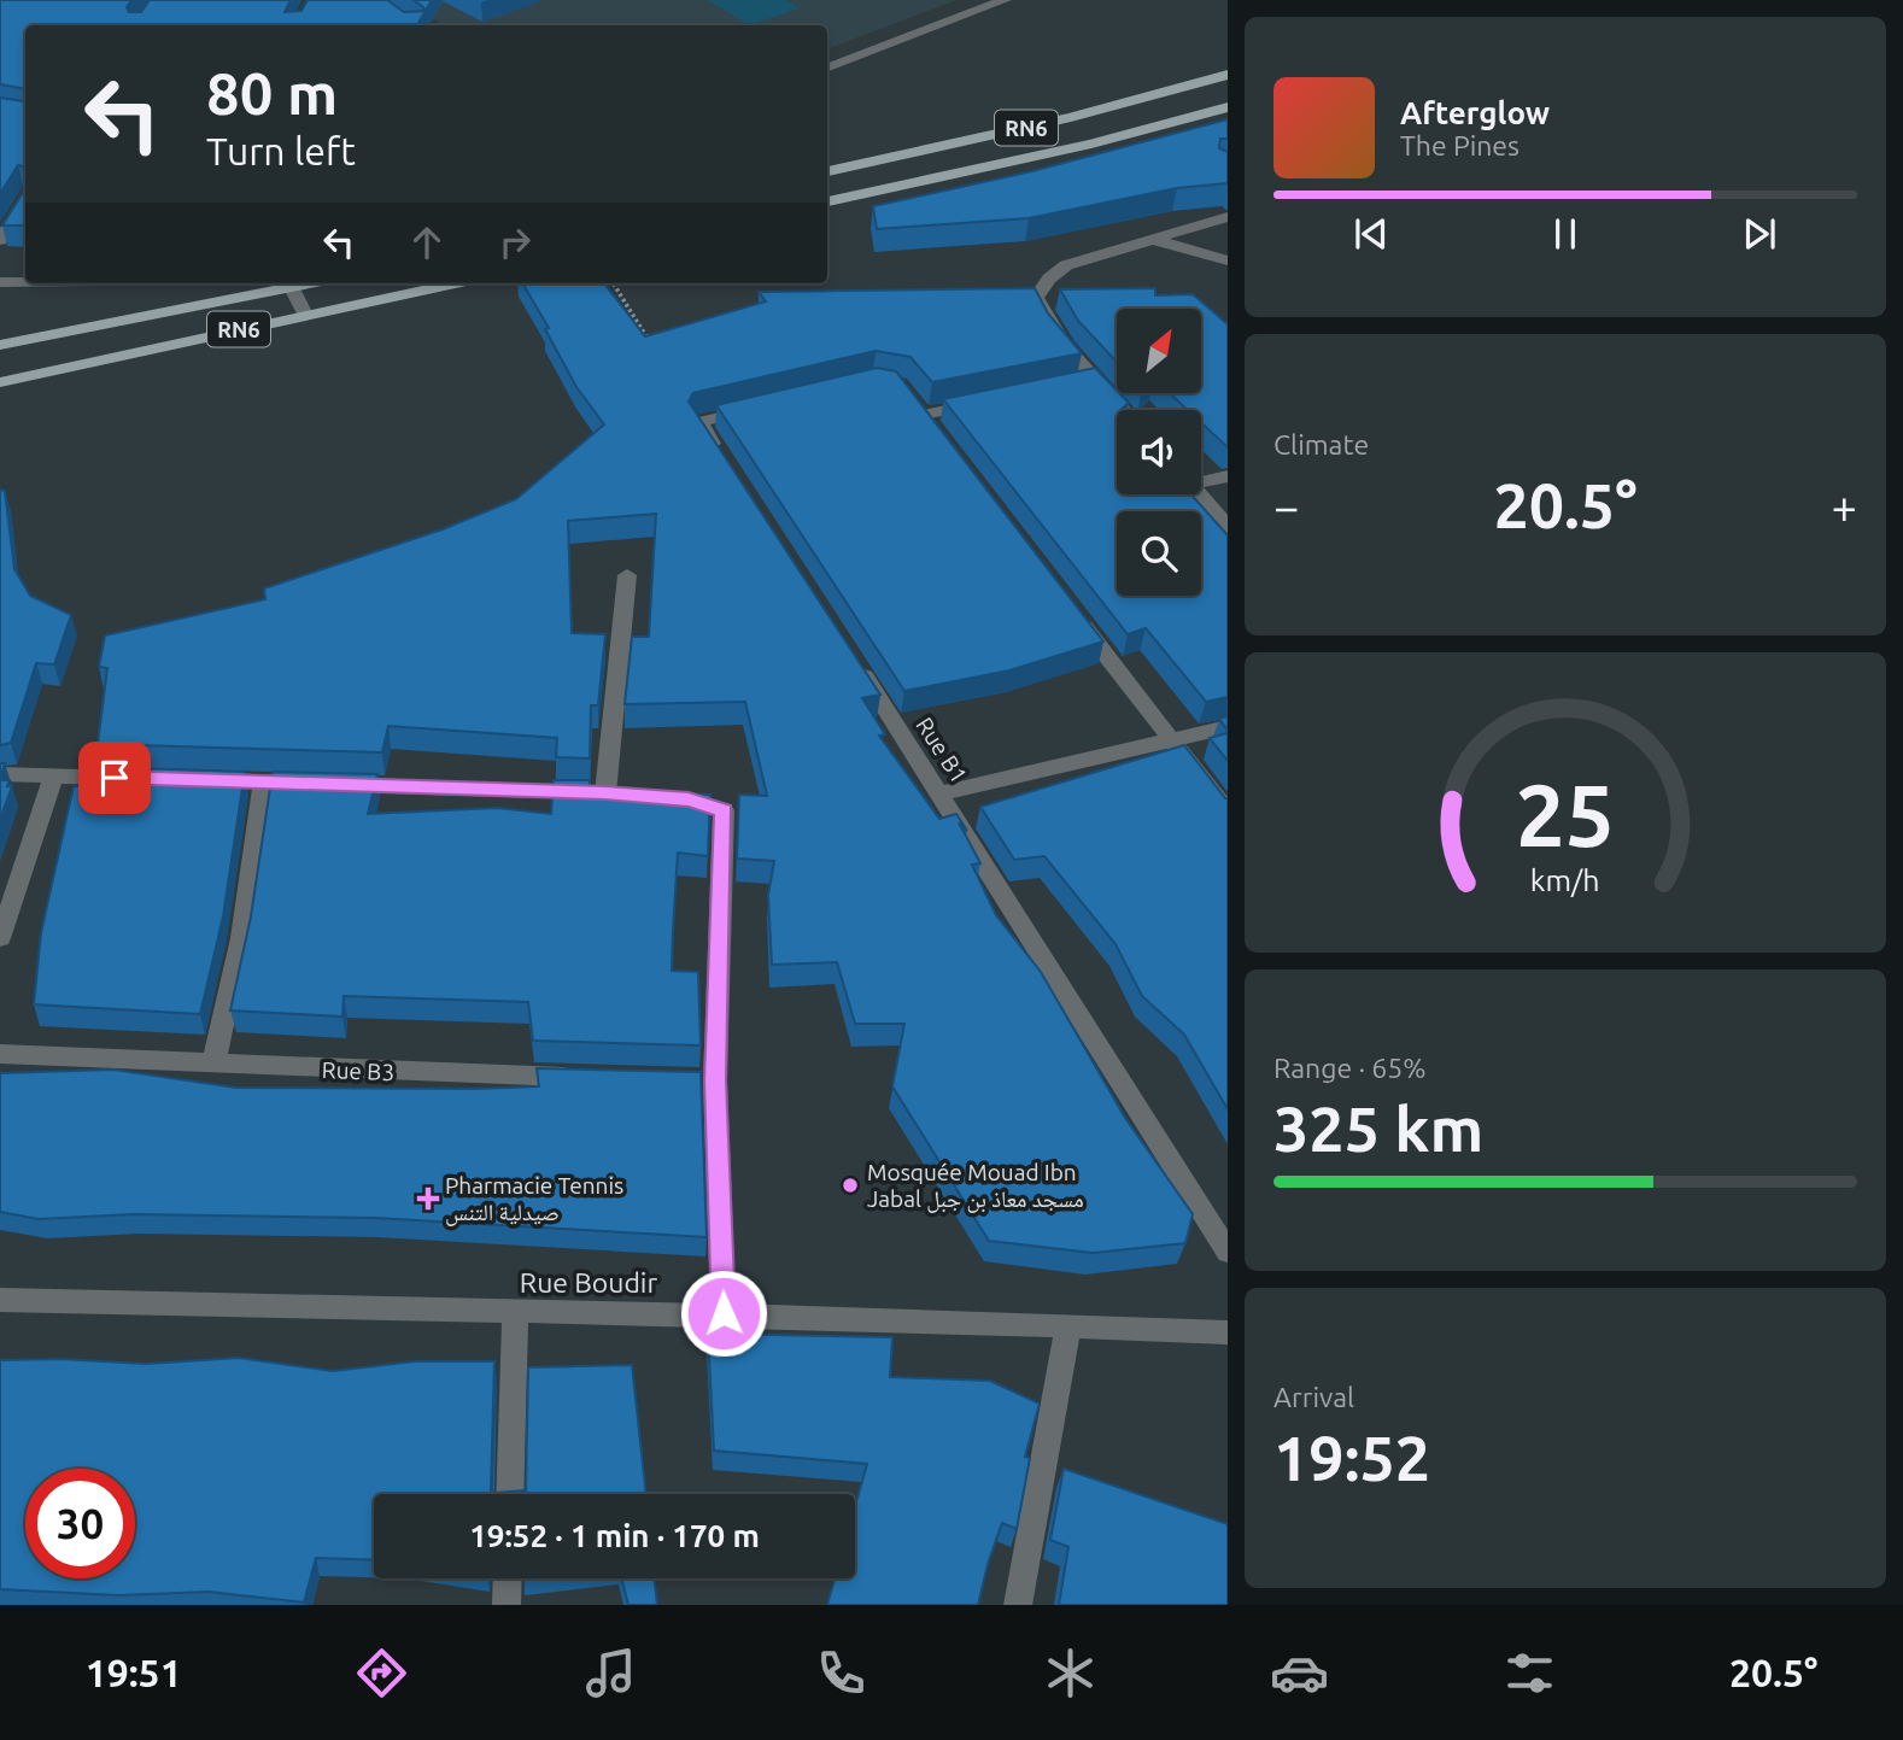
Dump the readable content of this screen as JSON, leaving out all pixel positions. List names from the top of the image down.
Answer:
{
  "streets": {
    "main road": ["RN6"],
    "street": ["Rue B1", "Rue B3", "Rue Boudir"]
  },
  "places": {
    "other": ["Mosquée Mouad Ibn Jabal مسجد معاذ بن جبل"],
    "health": ["Pharmacie Tennis صيدلية التنس"]
  },
  "north": "top right",
  "page": {
    "turn": ["80 m", "Turn left"],
    "song": ["Afterglow", "The Pines"],
    "tile": [
      "Climate",
      ["Range · 65%", "325 km"],
      ["Arrival", "19:52"]
    ],
    "heat": ["−", "20.5°", "+"],
    "limit": "30",
    "trip": "19:52 · 1 min · 170 m",
    "tabs": ["19:51", "20.5°"],
    "gauge": ["25", "km/h"]
  }
}
